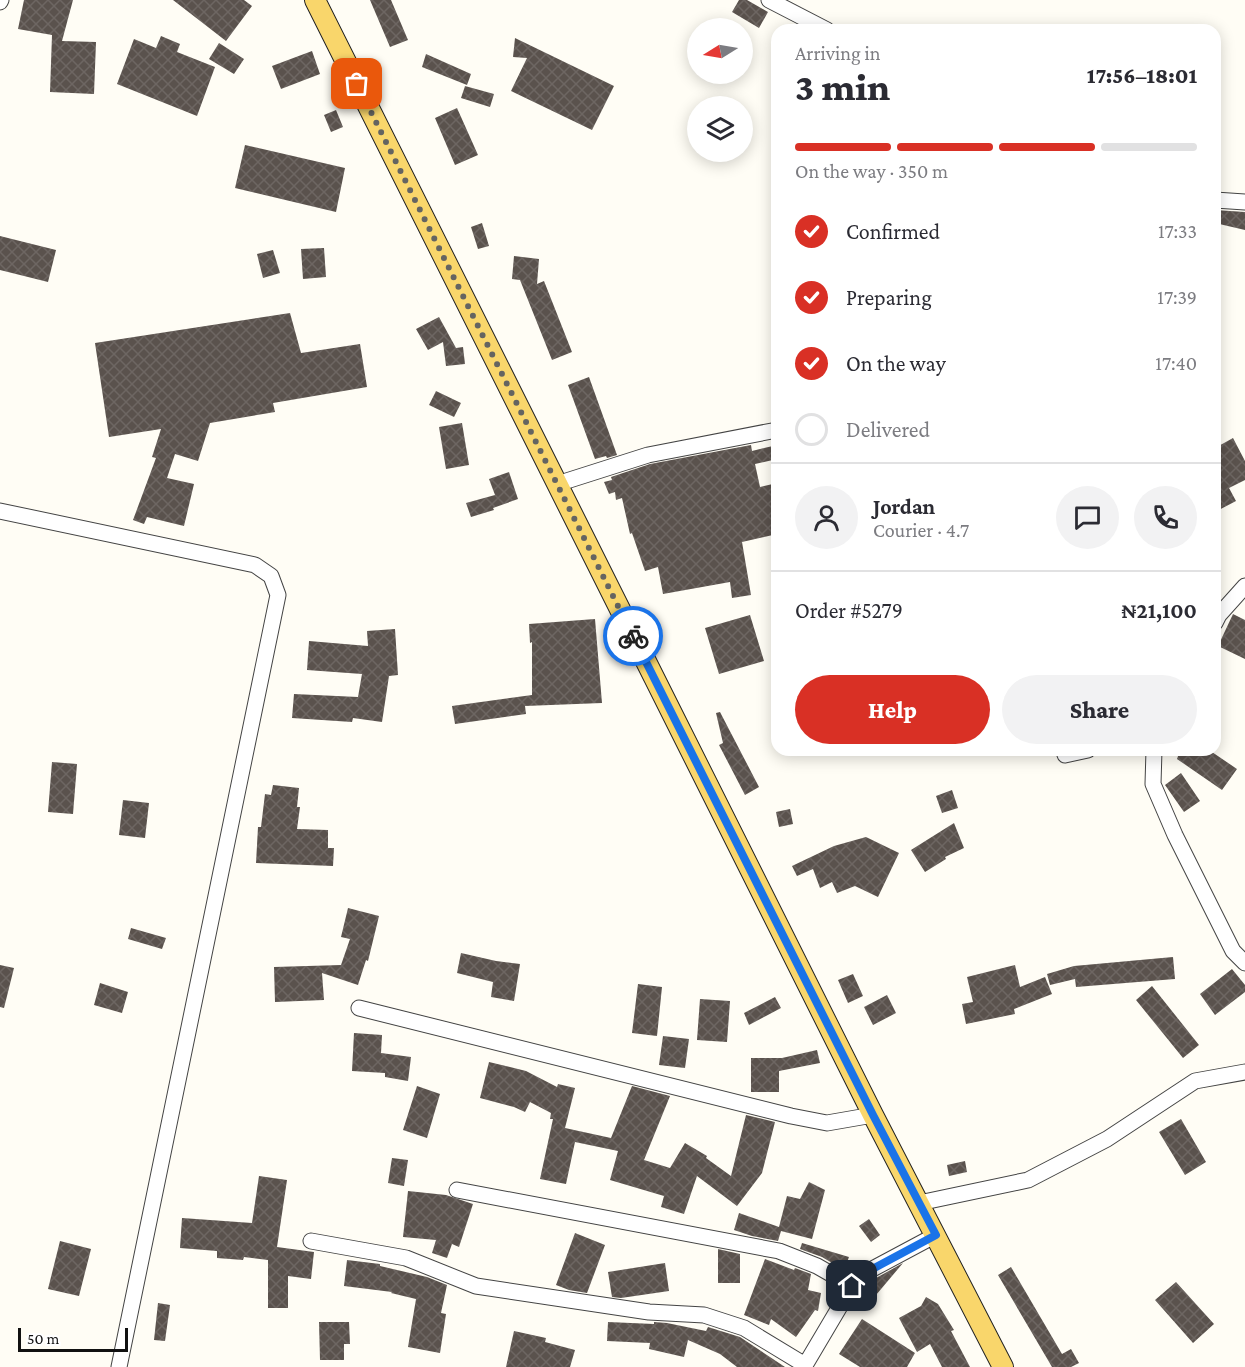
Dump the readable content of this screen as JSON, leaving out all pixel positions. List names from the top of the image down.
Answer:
{
  "scale_bar": "50 m",
  "north": "left",
  "page": {
    "heading": ["3 min", "Arriving in", "17:56–18:01"],
    "panel": [
      "Jordan",
      "Courier · 4.7",
      "Order #5279",
      "₦21,100"
    ],
    "bar": "On the way · 350 m",
    "list": [
      ["Confirmed", "17:33"],
      ["Preparing", "17:39"],
      ["On the way", "17:40"],
      "Delivered"
    ],
    "buttons": ["Help", "Share"],
    "scale": "50 m"
  }
}
